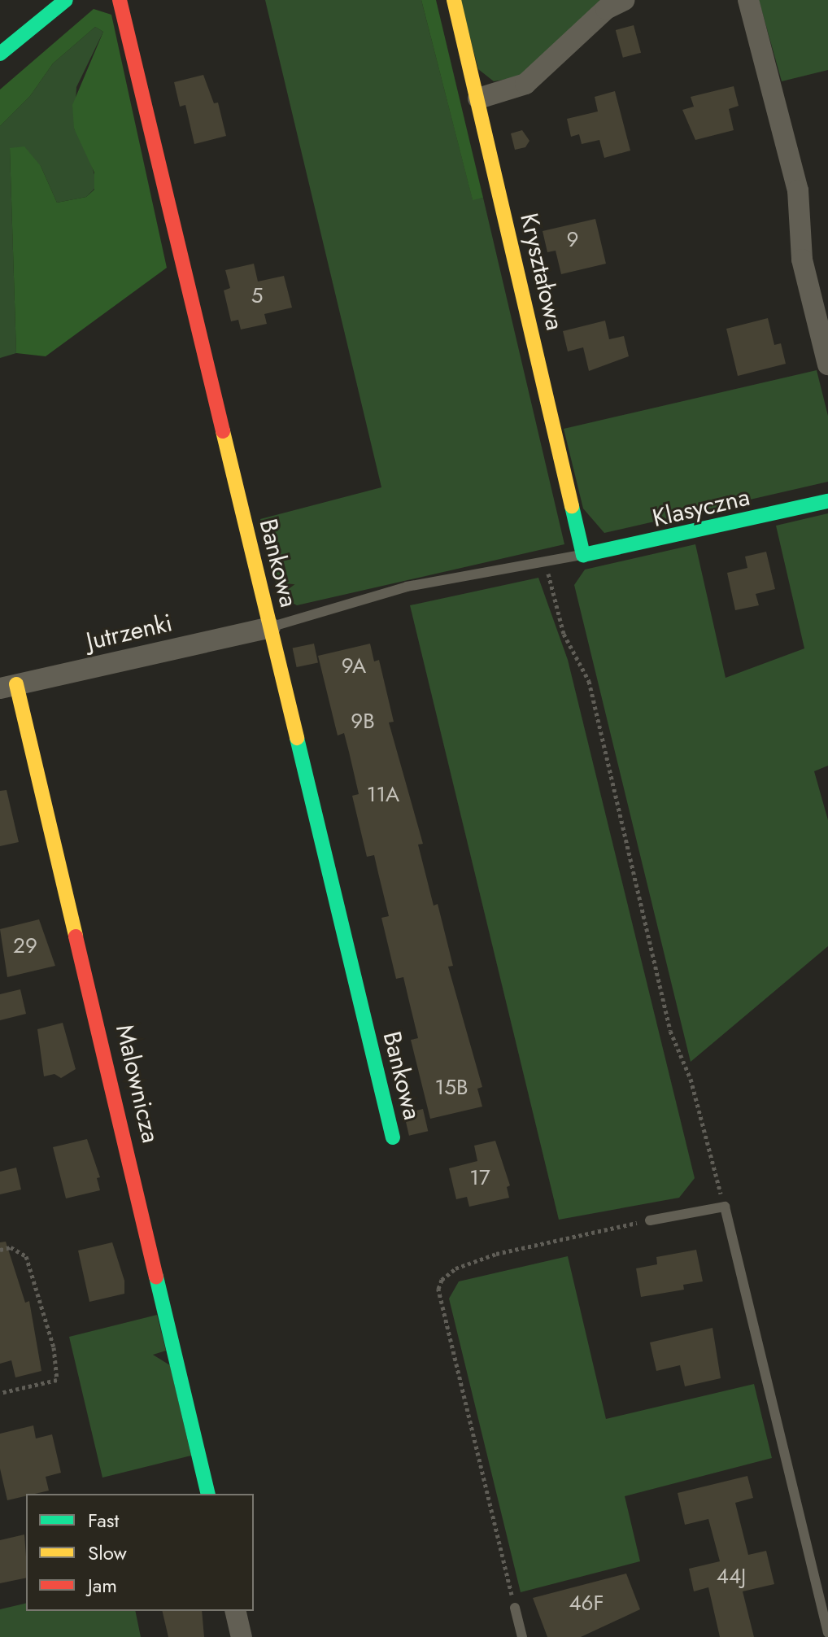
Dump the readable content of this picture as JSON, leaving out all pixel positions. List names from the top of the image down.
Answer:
{
  "streets": {
    "street": [
      "Kryształowa",
      "Klasyczna",
      "Bankowa",
      "Jutrzenki",
      "Malownicza"
    ]
  },
  "crossings": [
    ["Kryształowa", "Klasyczna"],
    ["Bankowa", "Jutrzenki"],
    ["Jutrzenki", "Malownicza"]
  ],
  "house_numbers": [
    "9",
    "5",
    "9A",
    "9B",
    "11A",
    "29",
    "15B",
    "17",
    "44J",
    "46F"
  ],
  "legend": ["Fast", "Slow", "Jam"]
}
